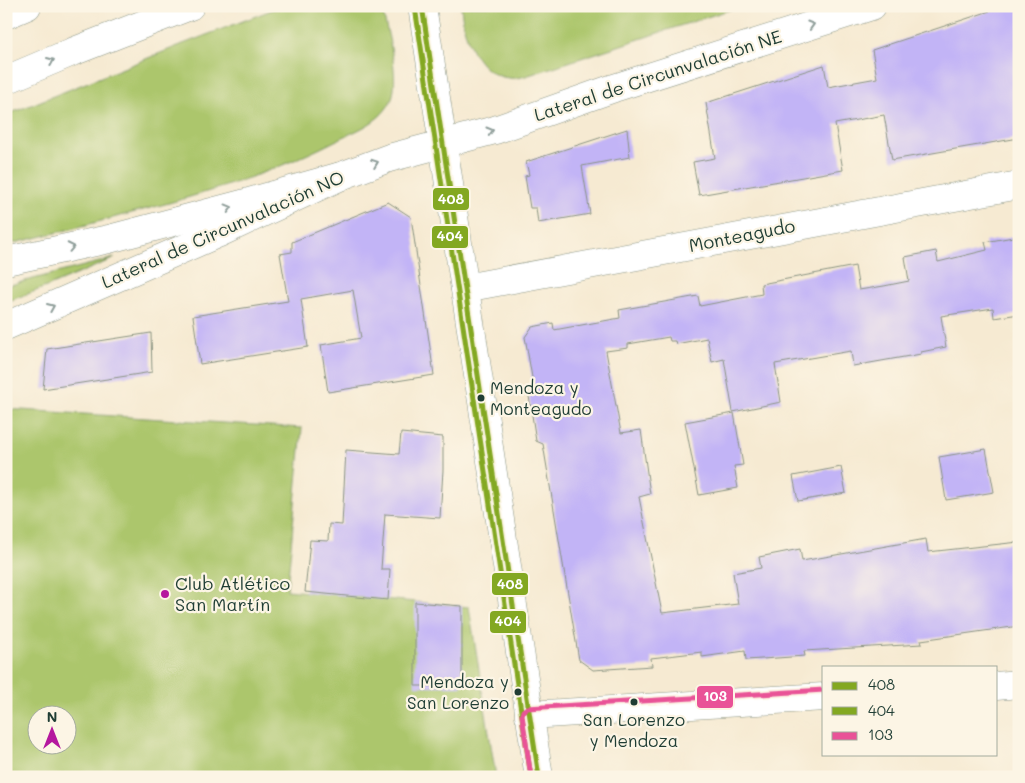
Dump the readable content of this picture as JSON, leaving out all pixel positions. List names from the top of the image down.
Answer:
{
  "streets": {
    "main road": ["Lateral de Circunvalación NE", "Lateral de Circunvalación NO", "Monteagudo"]
  },
  "crossings": [
    ["Lateral de Circunvalación NE", "Lateral de Circunvalación NO"]
  ],
  "one_way": ["Lateral de Circunvalación NE"],
  "places": [
    "Mendoza y Monteagudo",
    "Club Atlético San Martín",
    "Mendoza y San Lorenzo",
    "San Lorenzo y Mendoza"
  ],
  "lines": ["transit line 408", "transit line 404", "transit line 103"],
  "legend": ["408", "404", "103"],
  "north": "top"
}
